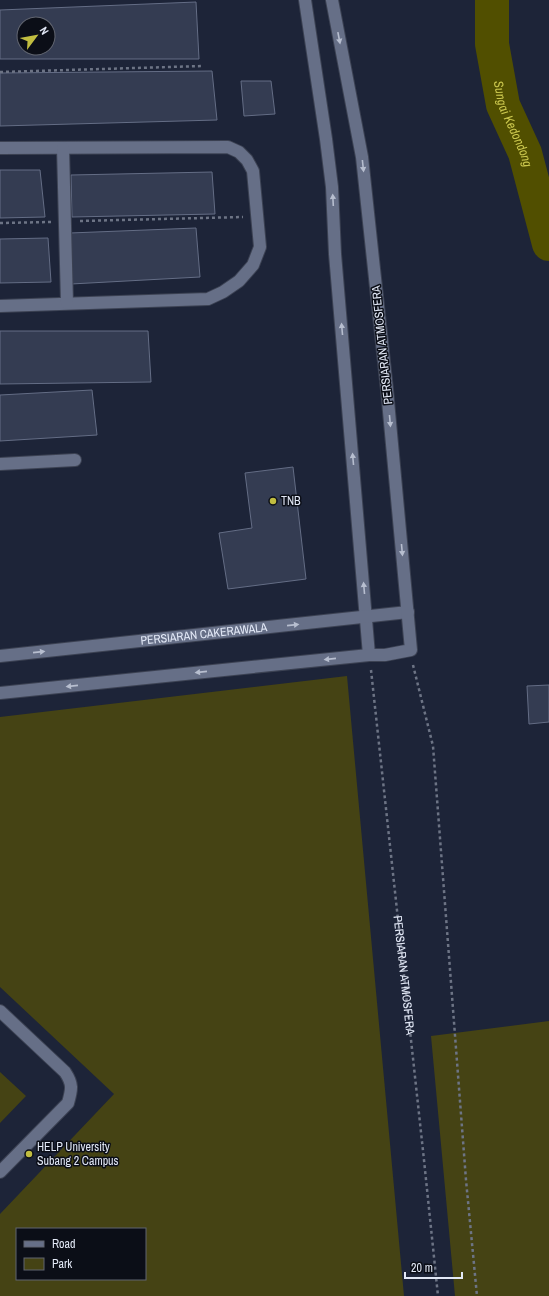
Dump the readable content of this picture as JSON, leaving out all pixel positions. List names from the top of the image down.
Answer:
{
  "streets": {
    "street": ["PERSIARAN ATMOSFERA", "PERSIARAN CAKERAWALA"]
  },
  "crossings": [
    ["PERSIARAN ATMOSFERA", "PERSIARAN CAKERAWALA"]
  ],
  "water": ["Sungai Kedondong"],
  "places": ["TNB", "HELP University Subang 2 Campus"],
  "legend": ["Road", "Park"],
  "scale_bar": "20 m",
  "north": "top right"
}
